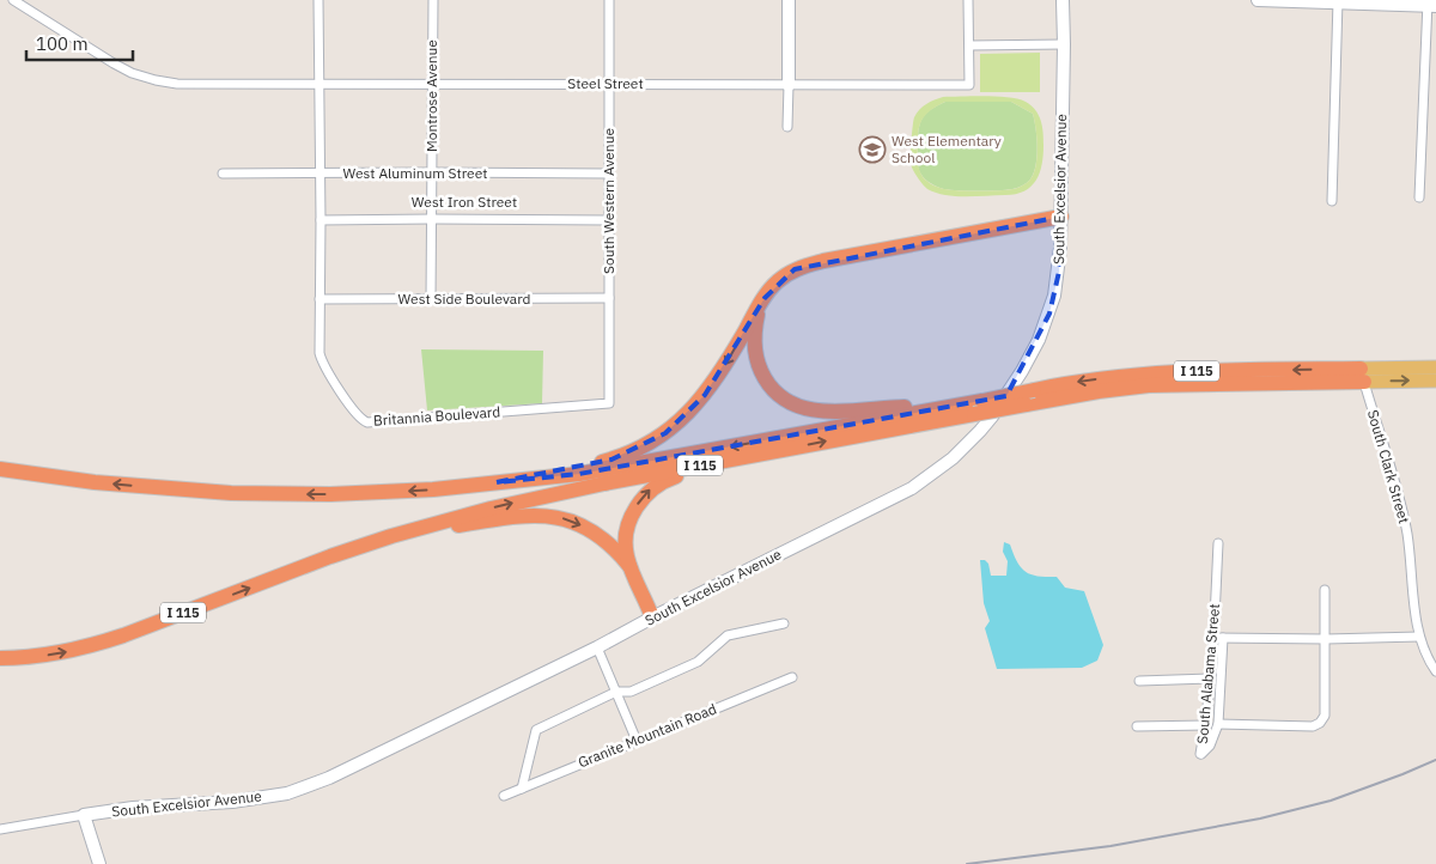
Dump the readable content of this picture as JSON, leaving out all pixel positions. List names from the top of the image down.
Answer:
{
  "streets": {
    "highway": ["I 115"],
    "street": [
      "Steel Street",
      "Montrose Avenue",
      "West Aluminum Street",
      "South Excelsior Avenue",
      "South Western Avenue",
      "West Iron Street",
      "West Side Boulevard",
      "Britannia Boulevard",
      "South Clark Street",
      "South Alabama Street",
      "Granite Mountain Road"
    ]
  },
  "crossings": [
    ["Steel Street", "Montrose Avenue"],
    ["Steel Street", "South Western Avenue"],
    ["Montrose Avenue", "West Aluminum Street"],
    ["Montrose Avenue", "West Iron Street"],
    ["Montrose Avenue", "West Side Boulevard"],
    ["West Aluminum Street", "South Western Avenue"],
    ["South Western Avenue", "West Iron Street"],
    ["South Western Avenue", "West Side Boulevard"],
    ["South Western Avenue", "Britannia Boulevard"],
    ["West Side Boulevard", "Britannia Boulevard"],
    ["I 115", "South Clark Street"]
  ],
  "places": {
    "school or university": ["West Elementary School"]
  },
  "scale_bar": "100 m"
}
